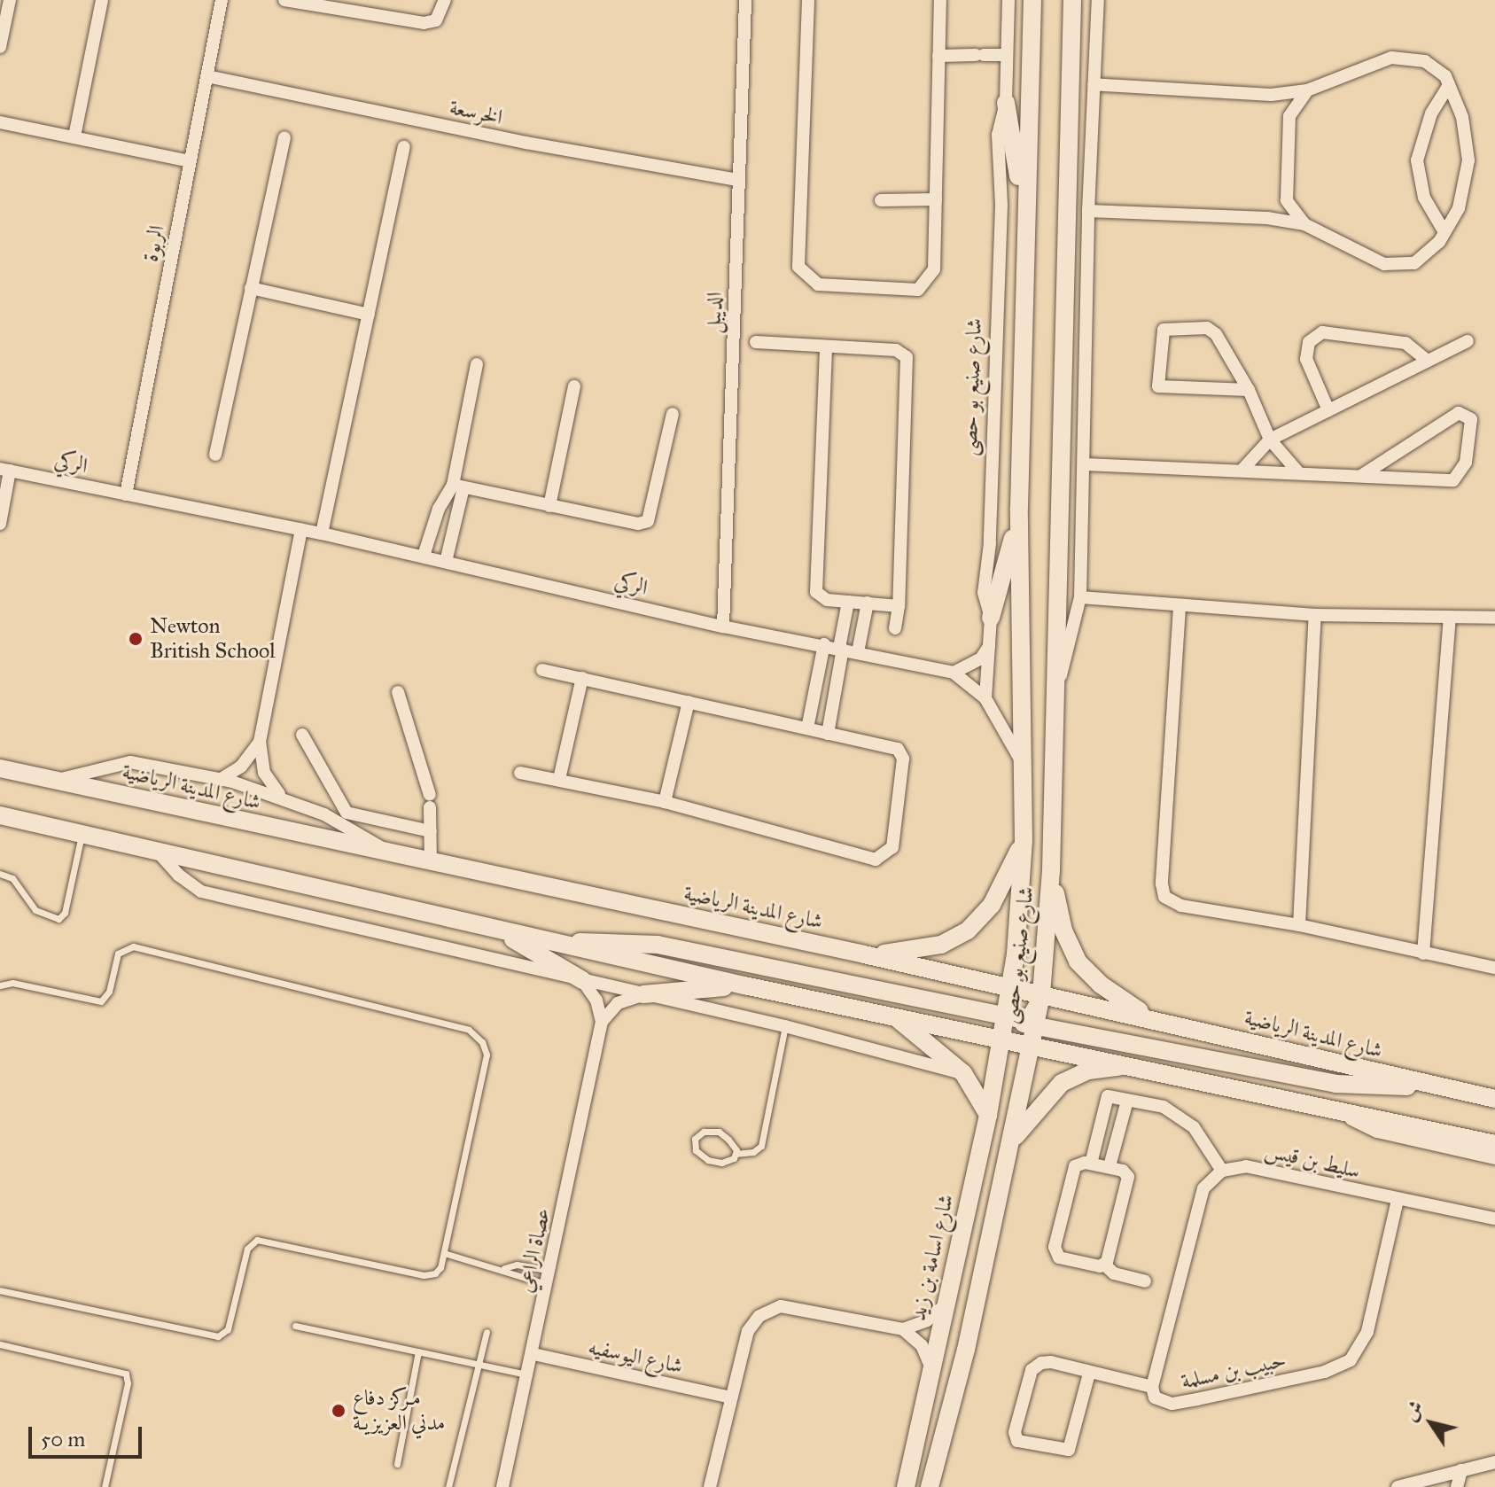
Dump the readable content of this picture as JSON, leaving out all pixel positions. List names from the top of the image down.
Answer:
{
  "streets": {
    "main road": ["شارع صنيع بو حصى", "شارع المدينة الرياضية", "شارع اسامة بن زيد"],
    "street": [
      "الخرسعة",
      "الربوة",
      "الديبل",
      "الركي",
      "سليط بن قيس",
      "عصاة الراعي",
      "شارع اليوسفيه",
      "حبيب بن مسلمة"
    ]
  },
  "crossings": [
    ["الخرسعة", "الربوة"],
    ["الخرسعة", "الديبل"],
    ["الربوة", "الركي"],
    ["الديبل", "الركي"],
    ["شارع صنيع بو حصى", "الركي"],
    ["شارع صنيع بو حصى", "شارع المدينة الرياضية"],
    ["شارع صنيع بو حصى", "شارع اسامة بن زيد"],
    ["سليط بن قيس", "حبيب بن مسلمة"],
    ["عصاة الراعي", "شارع اليوسفيه"]
  ],
  "places": ["Newton British School", "مـركز دفاع مدني العزيزيـة"],
  "scale_bar": "50 m",
  "north": "top left"
}
